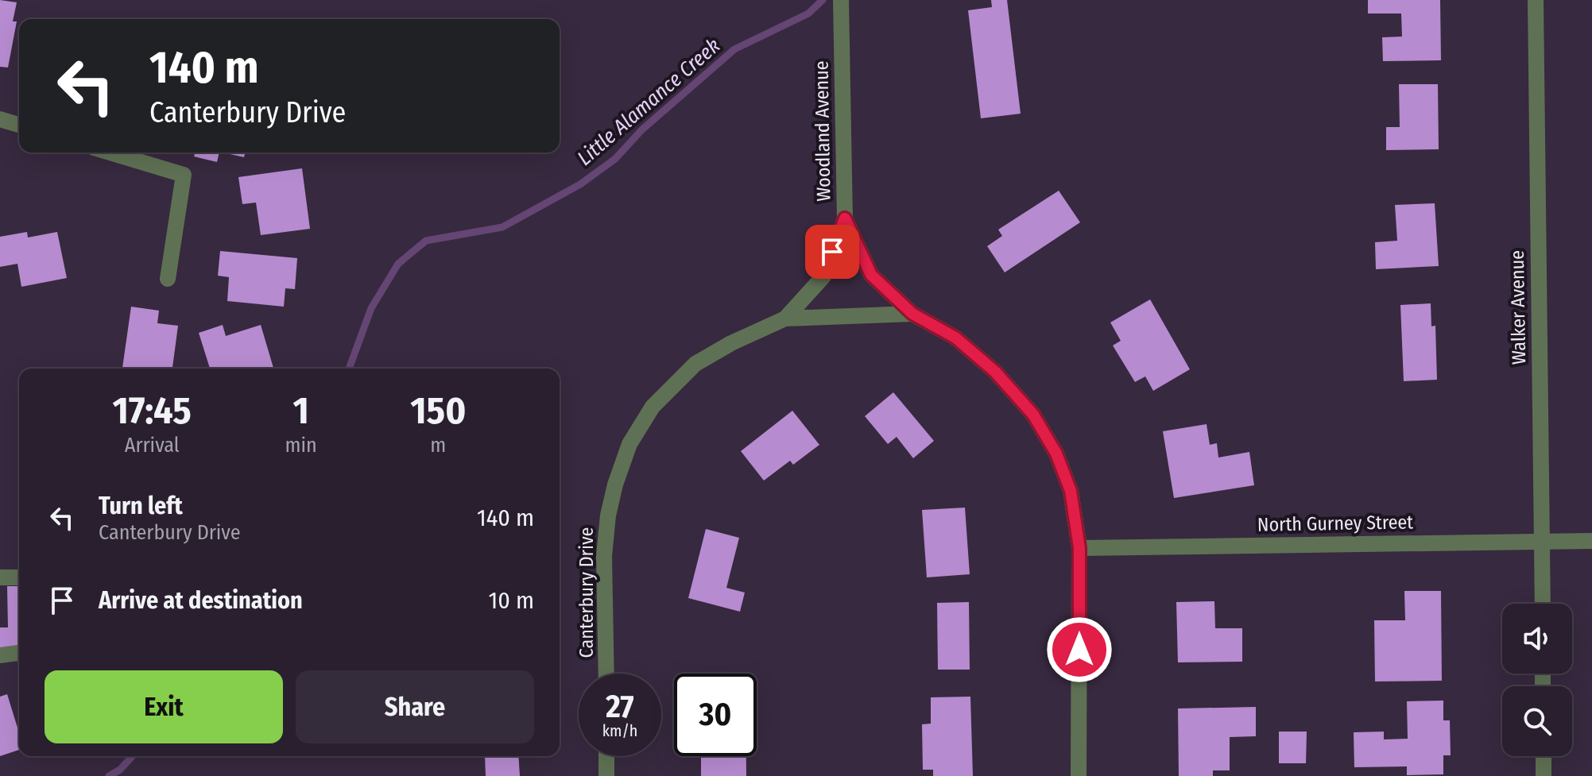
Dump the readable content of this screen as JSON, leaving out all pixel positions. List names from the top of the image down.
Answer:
{
  "streets": {
    "street": [
      "Woodland Avenue",
      "Walker Avenue",
      "North Gurney Street",
      "Canterbury Drive"
    ]
  },
  "crossings": [
    ["Woodland Avenue", "North Gurney Street"],
    ["Woodland Avenue", "Canterbury Drive"],
    ["Walker Avenue", "North Gurney Street"]
  ],
  "water": ["Little Alamance Creek"],
  "page": {
    "turn": ["140 m", "Canterbury Drive"],
    "eta": [
      "17:45",
      "Arrival",
      "1",
      "min",
      "150",
      "m"
    ],
    "list": [
      {
        "name": "Turn left",
        "note": "Canterbury Drive",
        "value": "140 m"
      },
      {
        "name": "Arrive at destination",
        "value": "10 m"
      }
    ],
    "buttons": ["Exit", "Share"],
    "speed": "27 km/h",
    "limit": "30"
  }
}
